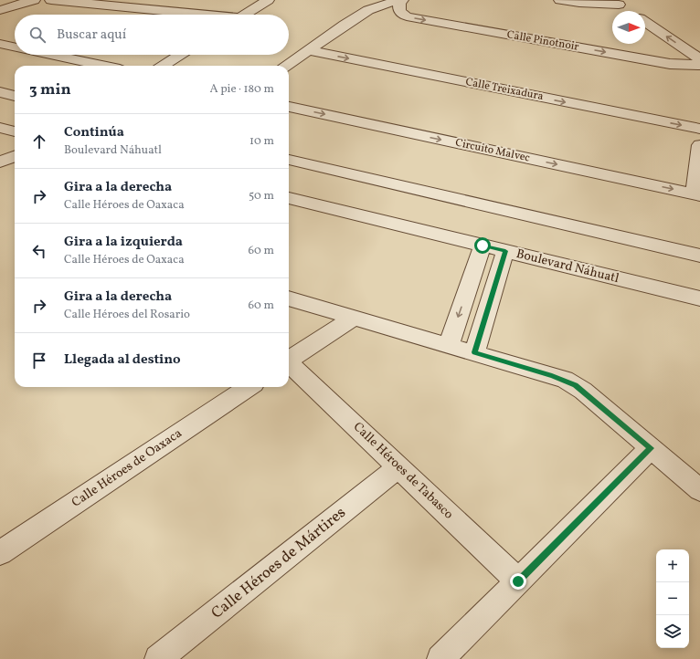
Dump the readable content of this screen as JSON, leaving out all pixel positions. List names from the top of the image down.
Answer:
{
  "streets": {
    "street": [
      "Calle Pinotnoir",
      "Calle Treixadura",
      "Circuito Malvec",
      "Boulevard Náhuatl",
      "Calle Héroes de Oaxaca",
      "Calle Héroes de Tabasco",
      "Calle Héroes de Mártires"
    ]
  },
  "crossings": [
    ["Calle Héroes de Tabasco", "Calle Héroes de Mártires"]
  ],
  "north": "right",
  "page": {
    "search": "Buscar aquí",
    "heading": ["3 min", "A pie · 180 m"],
    "list": [
      ["Continúa", "Boulevard Náhuatl", "10 m"],
      ["Gira a la derecha", "Calle Héroes de Oaxaca", "50 m"],
      ["Gira a la izquierda", "Calle Héroes de Oaxaca", "60 m"],
      ["Gira a la derecha", "Calle Héroes del Rosario", "60 m"],
      "Llegada al destino"
    ],
    "map_buttons": ["+", "−"]
  }
}
